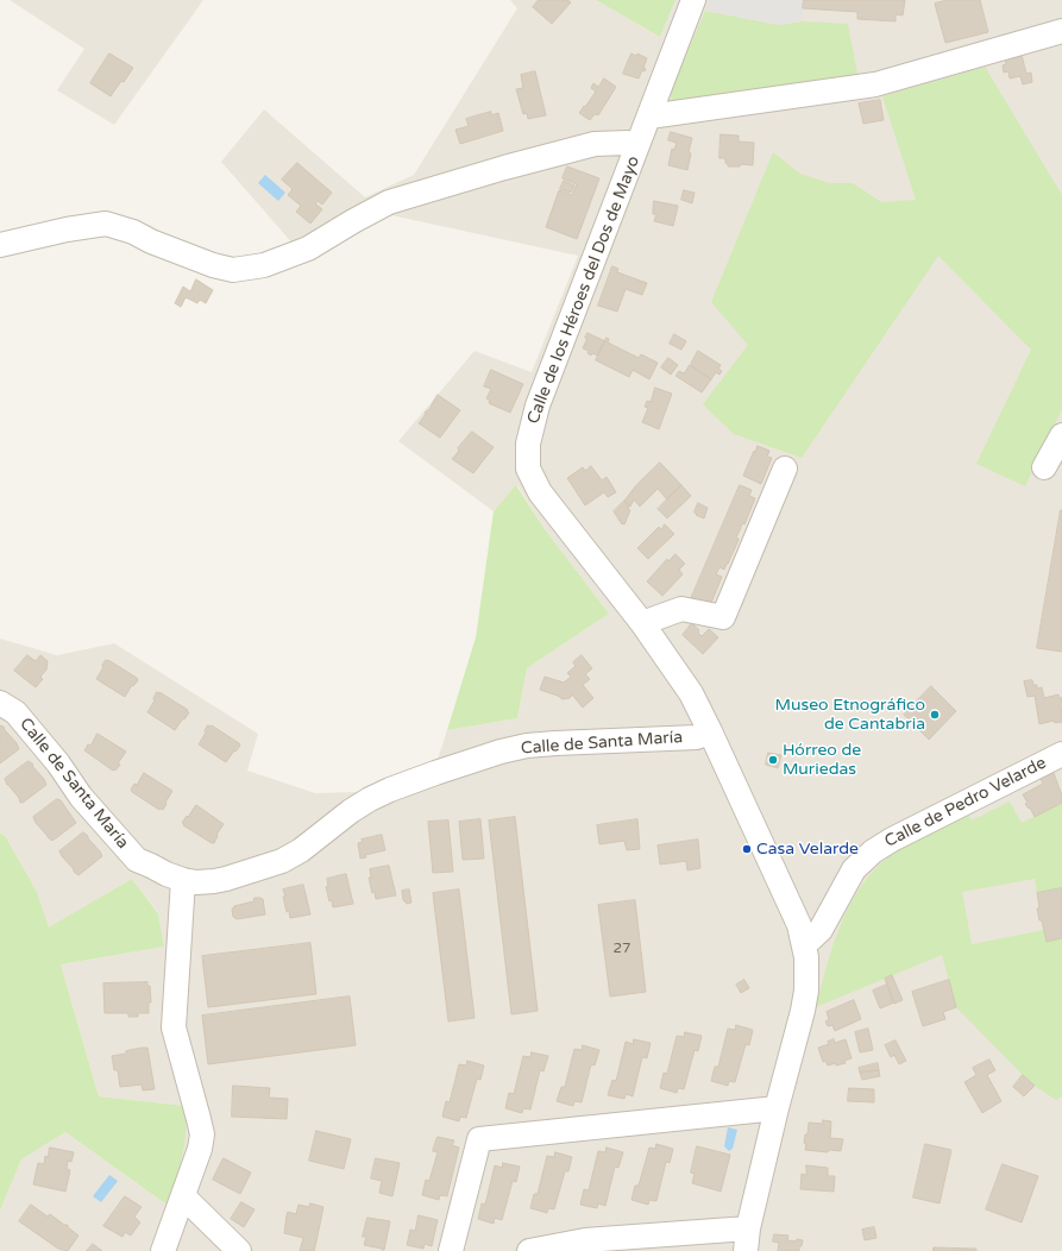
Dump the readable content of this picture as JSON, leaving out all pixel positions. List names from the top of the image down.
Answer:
{
  "streets": {
    "street": ["Calle de los Héroes del Dos de Mayo", "Calle de Santa María", "Calle de Pedro Velarde"]
  },
  "crossings": [
    ["Calle de los Héroes del Dos de Mayo", "Calle de Santa María"],
    ["Calle de los Héroes del Dos de Mayo", "Calle de Pedro Velarde"]
  ],
  "places": ["Museo Etnográfico de Cantabria", "Hórreo de Muriedas", "Casa Velarde"],
  "house_numbers": ["27"]
}
